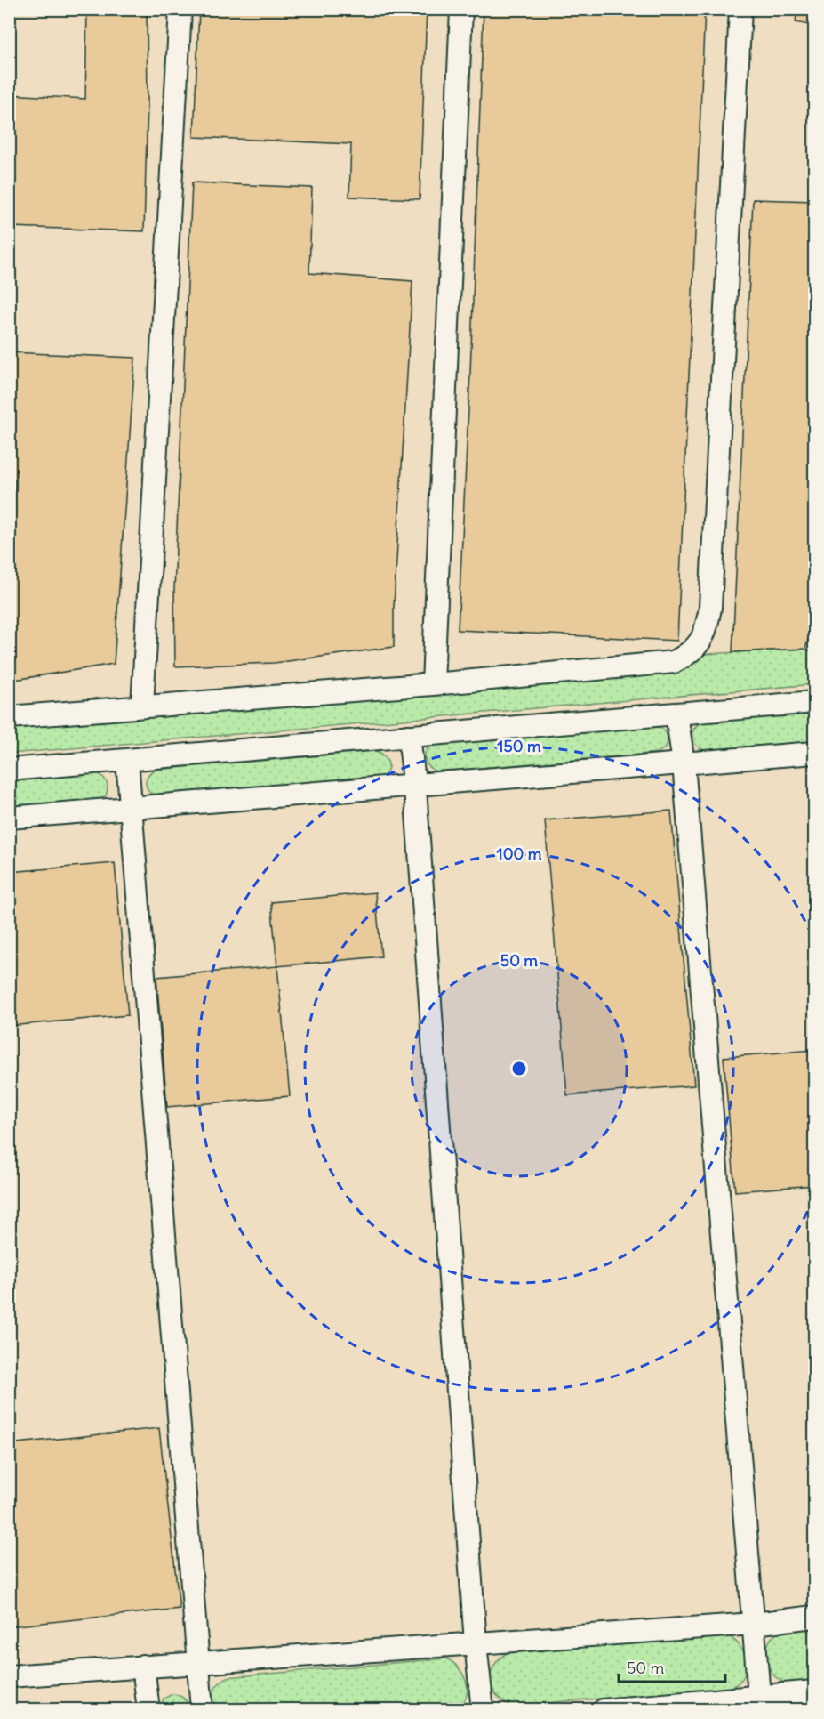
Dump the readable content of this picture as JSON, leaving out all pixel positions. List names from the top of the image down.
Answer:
{
  "scale_bar": "50 m",
  "rings": ["150 m", "100 m", "50 m"]
}
